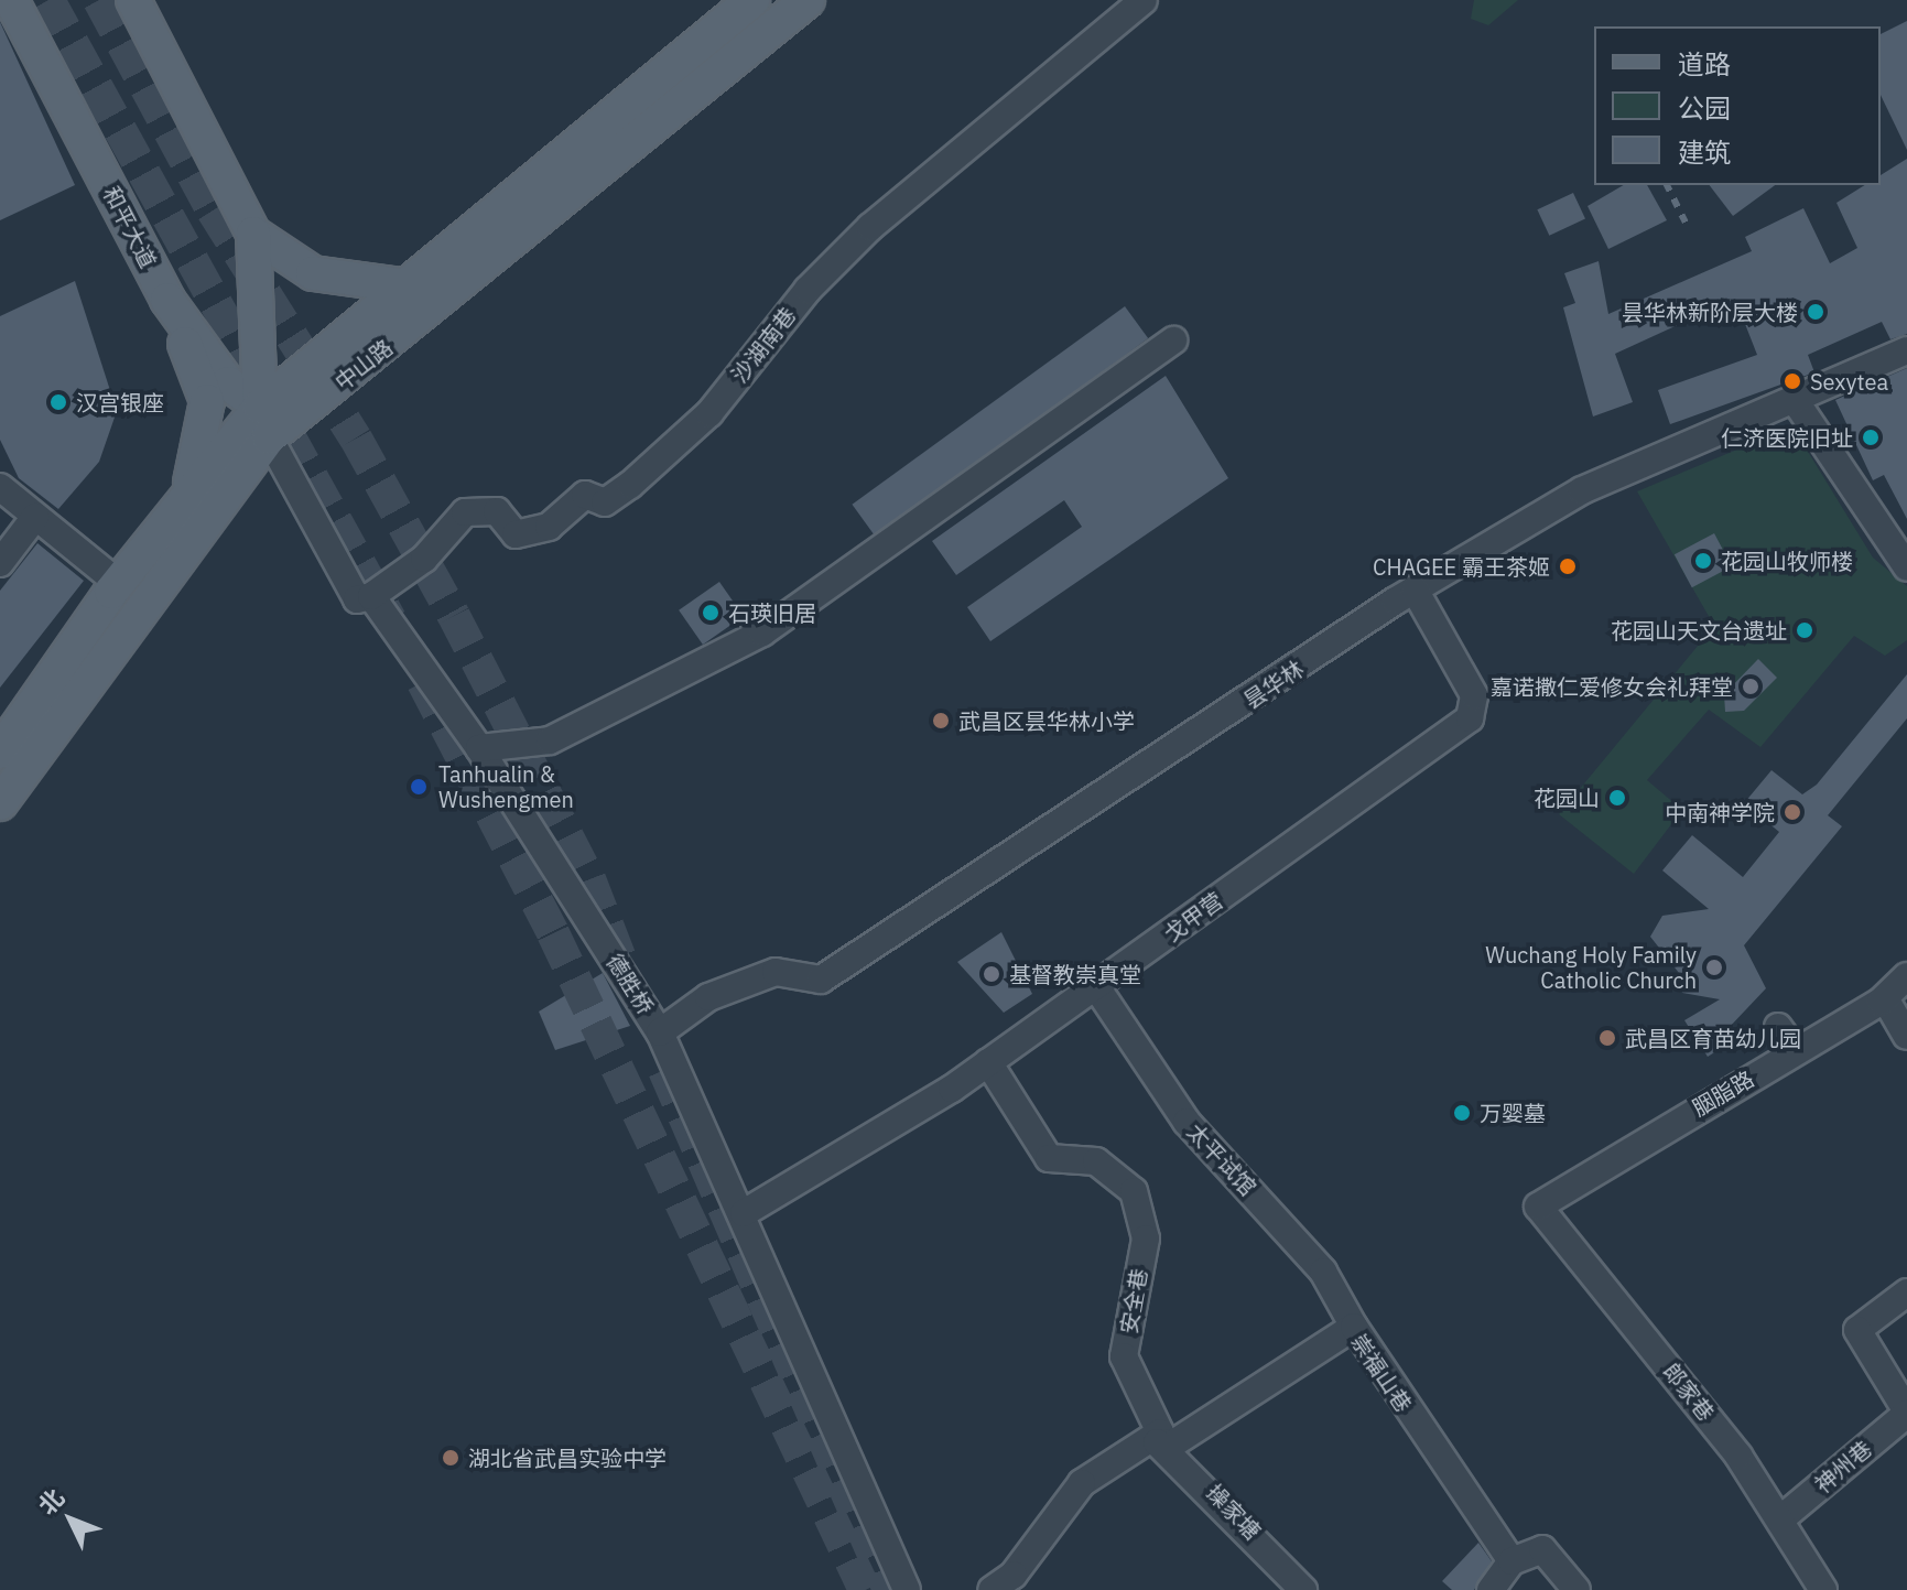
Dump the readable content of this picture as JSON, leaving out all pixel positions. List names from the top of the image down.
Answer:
{
  "streets": {
    "main road": ["和平大道", "中山路"],
    "street": [
      "沙湖南巷",
      "昙华林",
      "戈甲营",
      "德胜桥",
      "胭脂路",
      "太平试馆",
      "安全巷",
      "崇福山巷",
      "郎家巷",
      "神州巷",
      "操家塘"
    ]
  },
  "crossings": [
    ["和平大道", "中山路"],
    ["和平大道", "德胜桥"],
    ["沙湖南巷", "德胜桥"],
    ["中山路", "德胜桥"],
    ["昙华林", "戈甲营"],
    ["昙华林", "德胜桥"],
    ["戈甲营", "德胜桥"],
    ["戈甲营", "太平试馆"],
    ["戈甲营", "安全巷"],
    ["胭脂路", "郎家巷"],
    ["太平试馆", "崇福山巷"],
    ["安全巷", "崇福山巷"],
    ["安全巷", "操家塘"],
    ["崇福山巷", "操家塘"],
    ["郎家巷", "神州巷"]
  ],
  "places": [
    "昙华林新阶层大楼",
    "Sexytea",
    "汉宫银座",
    "仁济医院旧址",
    "花园山牧师楼",
    "CHAGEE 霸王茶姬",
    "石瑛旧居",
    "花园山天文台遗址",
    "嘉诺撒仁爱修女会礼拜堂",
    "武昌区昙华林小学",
    "Tanhualin & Wushengmen",
    "花园山",
    "中南神学院",
    "Wuchang Holy Family Catholic Church",
    "基督教崇真堂",
    "武昌区育苗幼儿园",
    "万婴墓",
    "湖北省武昌实验中学"
  ],
  "legend": ["道路", "公园", "建筑"],
  "north": "top left"
}
